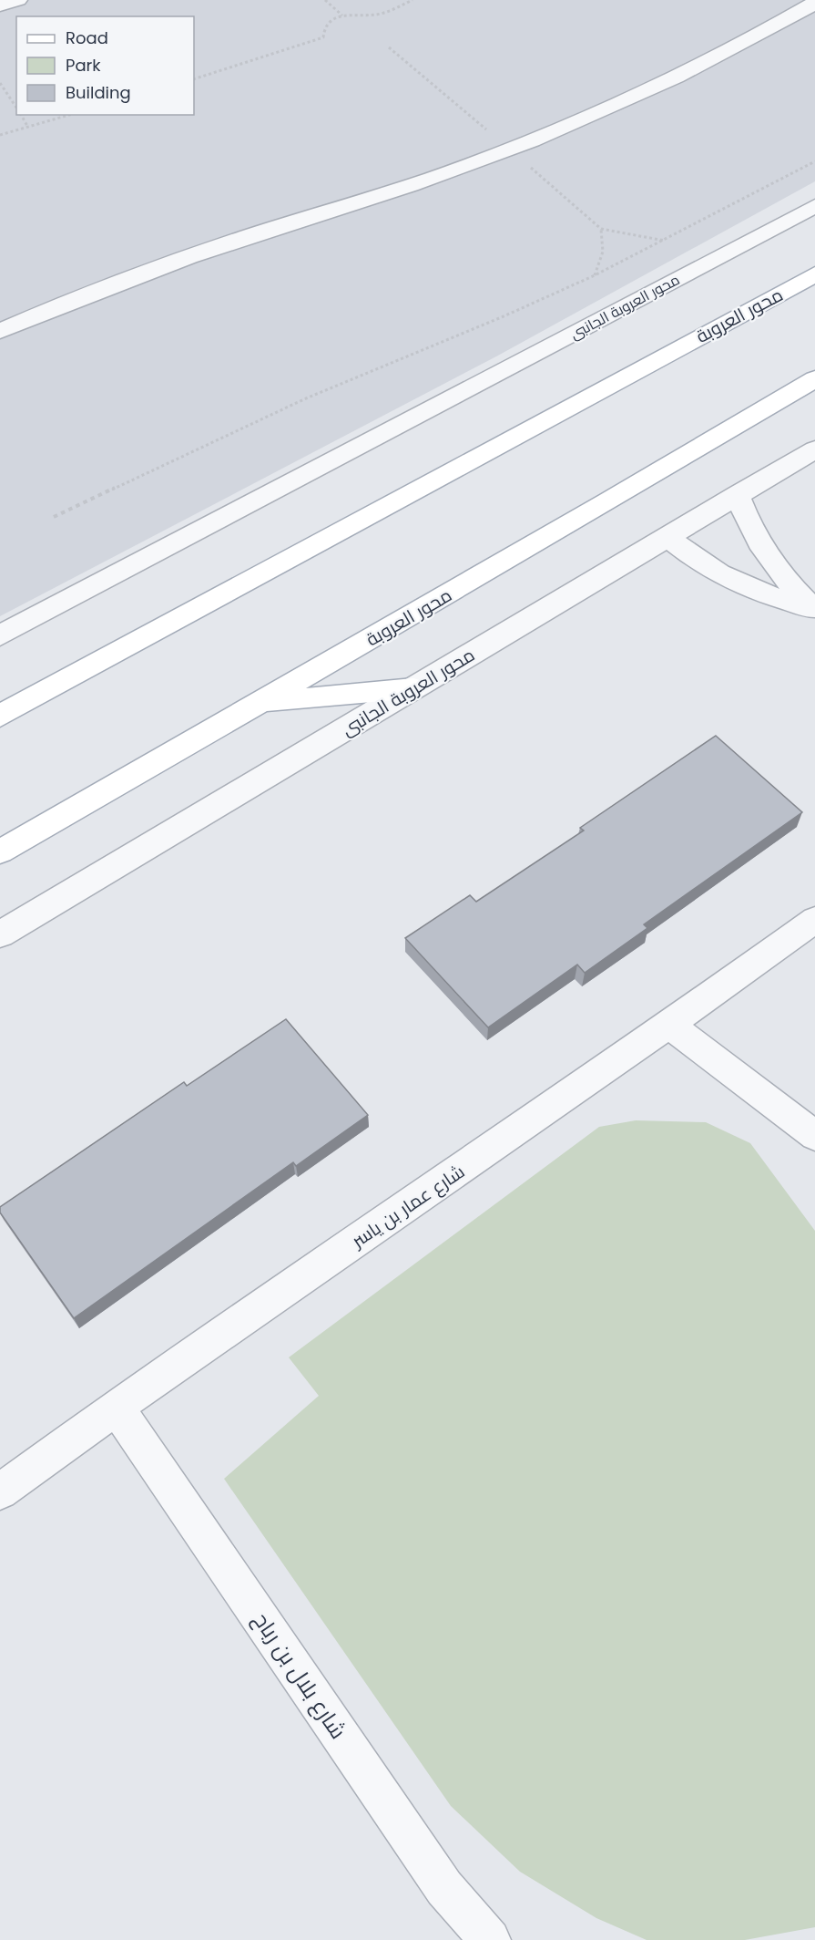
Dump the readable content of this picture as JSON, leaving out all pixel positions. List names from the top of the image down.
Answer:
{
  "streets": {
    "main road": ["محور العروبة"],
    "street": ["محور العروبة الجانبى", "شارع عمار بن ياسر", "شارع بلال بن رباح"]
  },
  "crossings": [
    ["شارع عمار بن ياسر", "شارع بلال بن رباح"]
  ],
  "legend": ["Road", "Park", "Building"]
}
